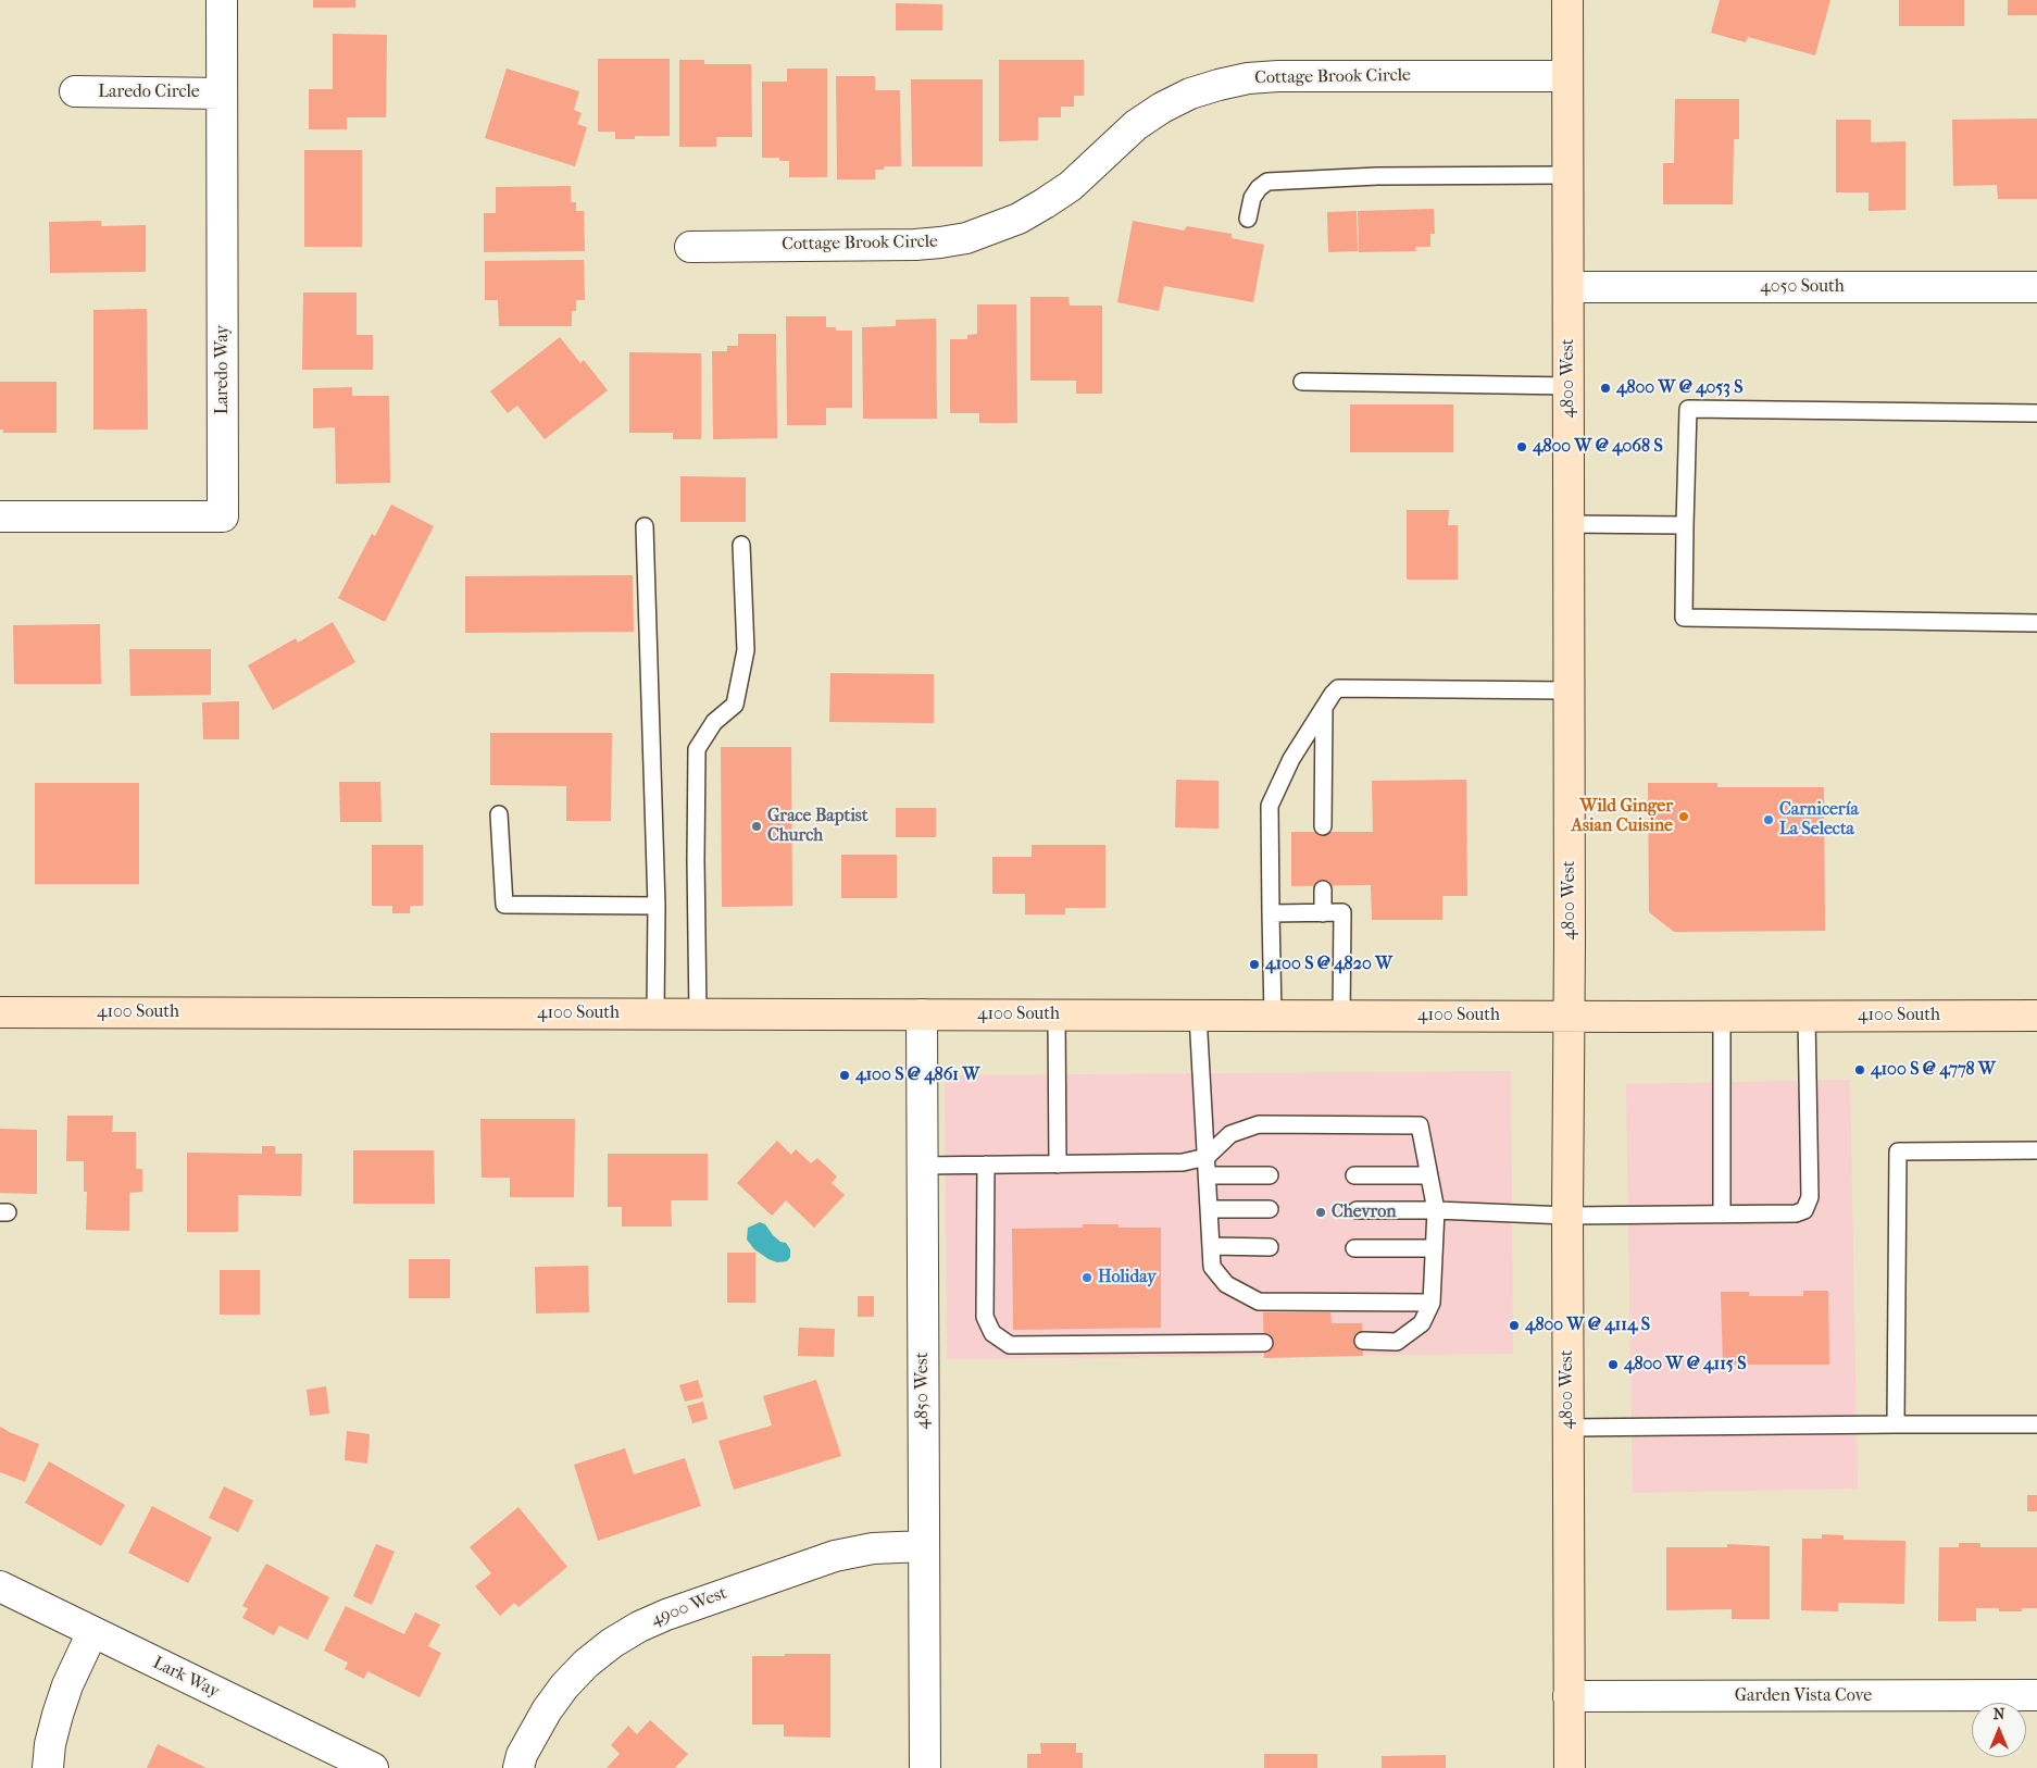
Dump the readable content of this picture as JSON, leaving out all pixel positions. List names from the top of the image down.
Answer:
{
  "streets": {
    "main road": ["4800 West", "4100 South"],
    "street": [
      "Cottage Brook Circle",
      "Laredo Circle",
      "4050 South",
      "Laredo Way",
      "4850 West",
      "4900 West",
      "Lark Way",
      "Garden Vista Cove"
    ]
  },
  "crossings": [
    ["Cottage Brook Circle", "4800 West"],
    ["Laredo Circle", "Laredo Way"],
    ["4050 South", "4800 West"],
    ["4800 West", "4100 South"],
    ["4800 West", "Garden Vista Cove"],
    ["4100 South", "4850 West"],
    ["4850 West", "4900 West"]
  ],
  "places": [
    "4800 W @ 4053 S",
    "4800 W @ 4068 S",
    "Wild Ginger Asian Cuisine",
    "Carnicería La Selecta",
    "Grace Baptist Church",
    "4100 S @ 4820 W",
    "4100 S @ 4778 W",
    "4100 S @ 4861 W",
    "Chevron",
    "Holiday",
    "4800 W @ 4114 S",
    "4800 W @ 4115 S"
  ],
  "north": "top"
}
